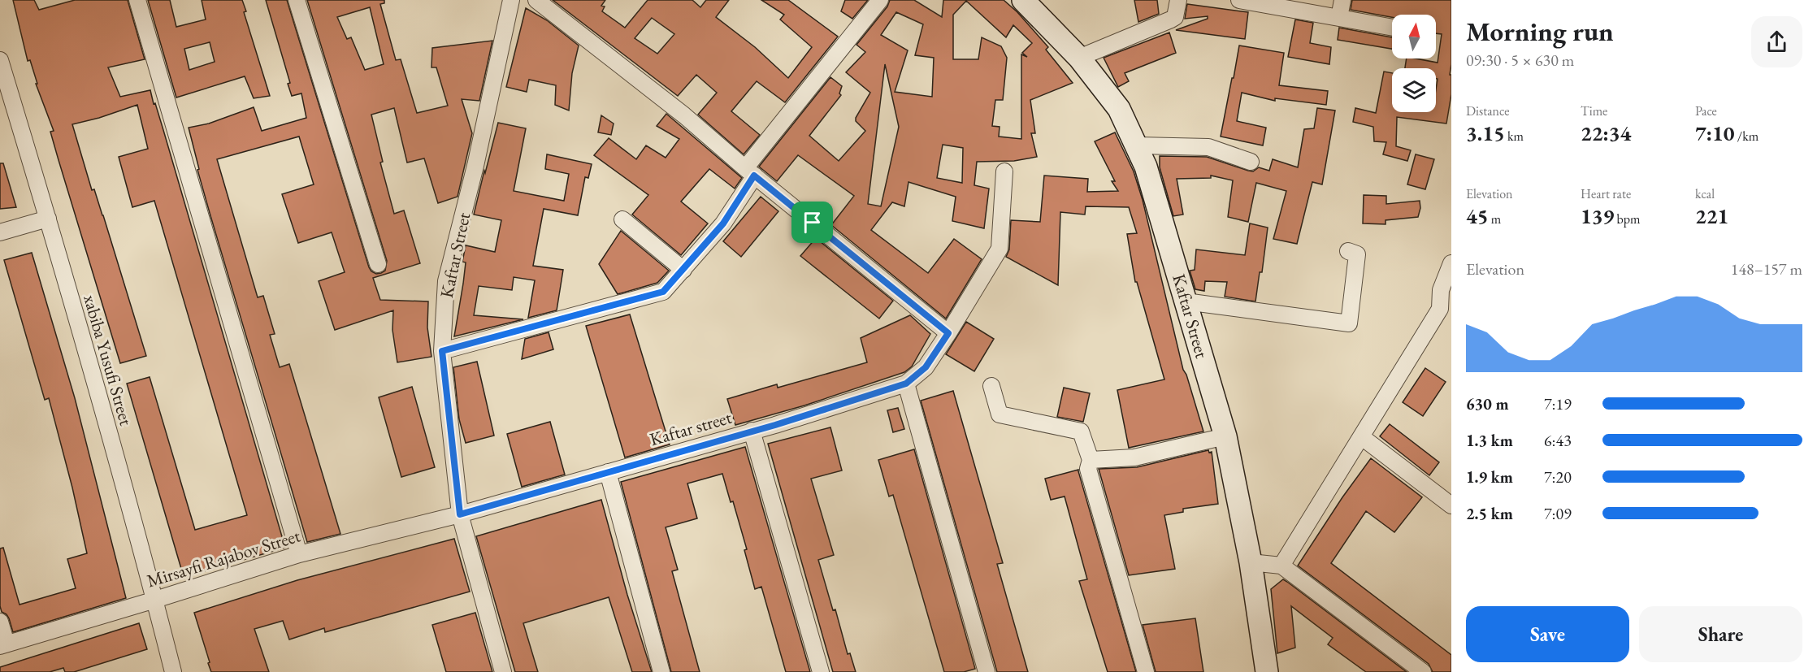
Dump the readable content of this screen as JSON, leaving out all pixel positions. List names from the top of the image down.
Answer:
{
  "streets": {
    "street": [
      "Kaftar Street",
      "xabiba Yusufi Street",
      "Kaftar street",
      "Mirsayfi Rajabov Street"
    ]
  },
  "crossings": [
    ["Kaftar Street", "Kaftar street"],
    ["Kaftar Street", "Mirsayfi Rajabov Street"],
    ["xabiba Yusufi Street", "Mirsayfi Rajabov Street"],
    ["Kaftar street", "Mirsayfi Rajabov Street"]
  ],
  "north": "top",
  "page": {
    "heading": ["Morning run", "09:30 · 5 × 630 m"],
    "stats": [
      ["Distance", "3.15 km"],
      ["Time", "22:34"],
      ["Pace", "7:10 /km"],
      ["Elevation", "45 m"],
      ["Heart rate", "139 bpm"],
      ["kcal", "221"]
    ],
    "chart": ["Elevation", "148–157 m"],
    "list": [
      {
        "name": "630 m",
        "note": "7:19"
      },
      {
        "name": "1.3 km",
        "note": "6:43"
      },
      {
        "name": "1.9 km",
        "note": "7:20"
      },
      {
        "name": "2.5 km",
        "note": "7:09"
      }
    ],
    "buttons": ["Save", "Share"]
  }
}
